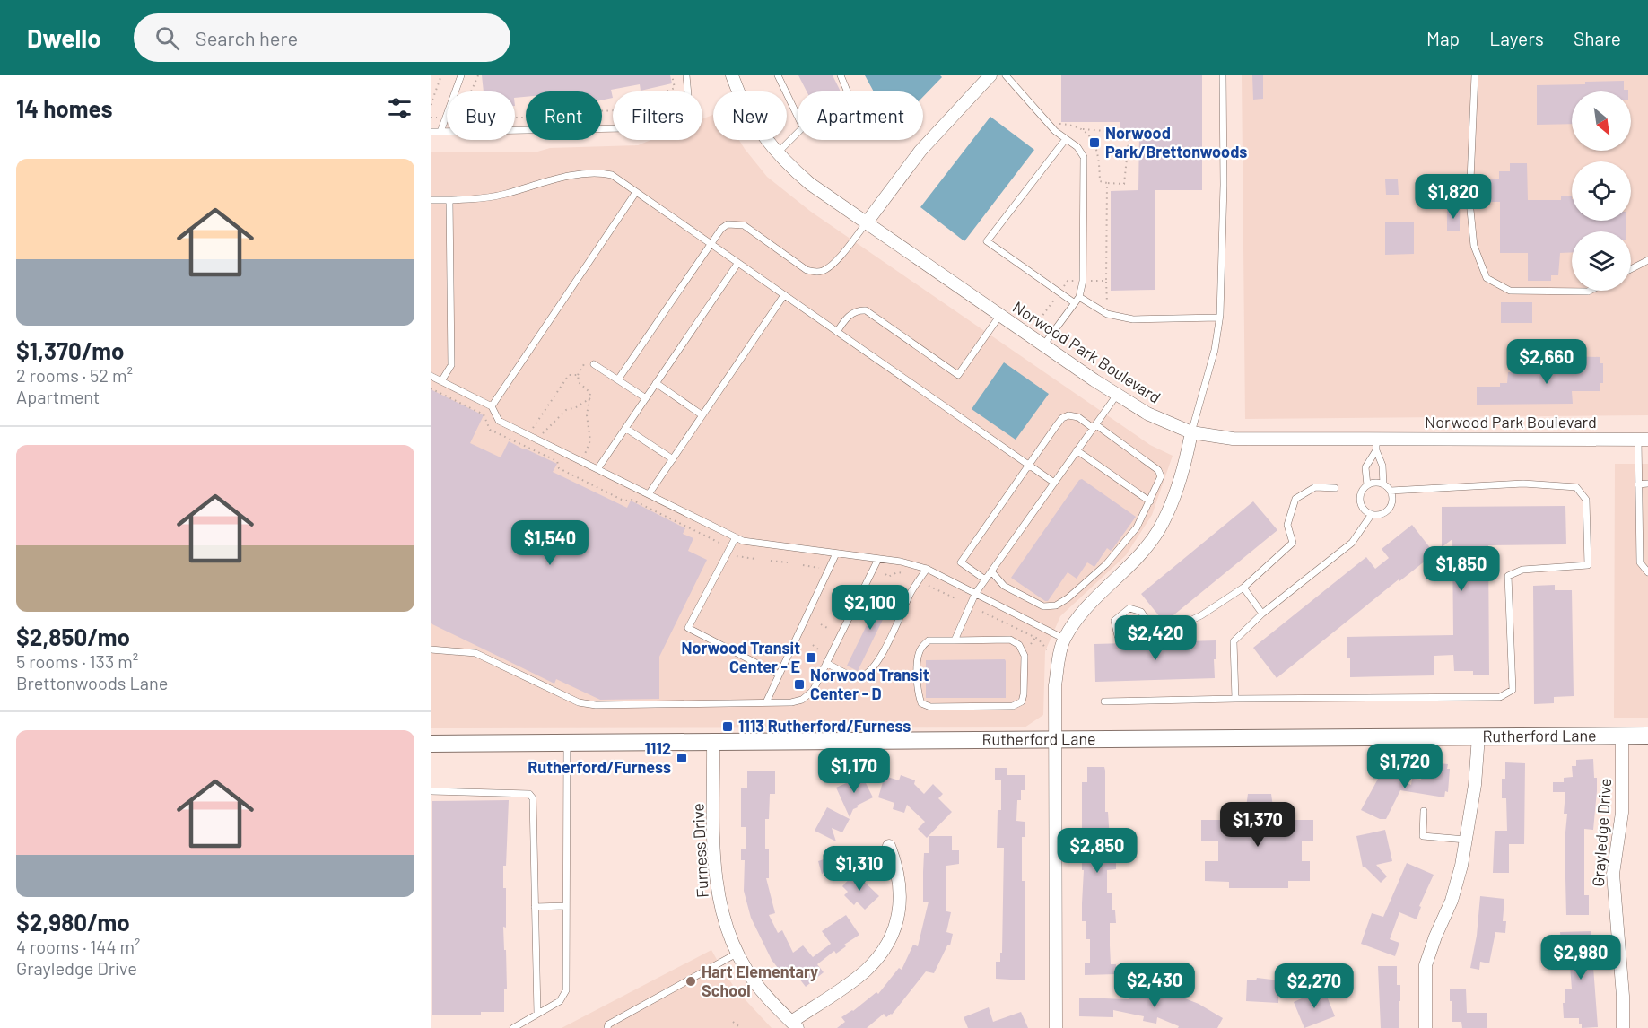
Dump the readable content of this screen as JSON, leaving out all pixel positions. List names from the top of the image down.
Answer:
{
  "streets": {
    "street": [
      "Norwood Park Boulevard",
      "Rutherford Lane",
      "Grayledge Drive",
      "Furness Drive"
    ]
  },
  "crossings": [
    ["Rutherford Lane", "Grayledge Drive"],
    ["Rutherford Lane", "Furness Drive"]
  ],
  "places": {
    "transit": [
      "Norwood Park/Brettonwoods",
      "Norwood Transit Center - E",
      "Norwood Transit Center - D",
      "1113 Rutherford/Furness",
      "1112 Rutherford/Furness"
    ],
    "other": ["Hart Elementary School"]
  },
  "north": "bottom right",
  "page": {
    "header": "Dwello",
    "search": "Search here",
    "nav": ["Map", "Layers", "Share"],
    "heading": "14 homes",
    "chip": [
      "Buy",
      "Rent",
      "Filters",
      "New",
      "Apartment"
    ],
    "list": [
      {
        "name": "$1,370/mo",
        "note": "2 rooms · 52 m² · Apartment"
      },
      {
        "name": "$2,850/mo",
        "note": "5 rooms · 133 m² · Brettonwoods Lane"
      },
      {
        "name": "$2,980/mo",
        "note": "4 rooms · 144 m² · Grayledge Drive"
      }
    ],
    "price": [
      "$1,820",
      "$2,660",
      "$1,540",
      "$1,850",
      "$2,100",
      "$2,420",
      "$1,720",
      "$1,170",
      "$1,370",
      "$2,850",
      "$1,310",
      "$2,980",
      "$2,430",
      "$2,270"
    ]
  }
}
